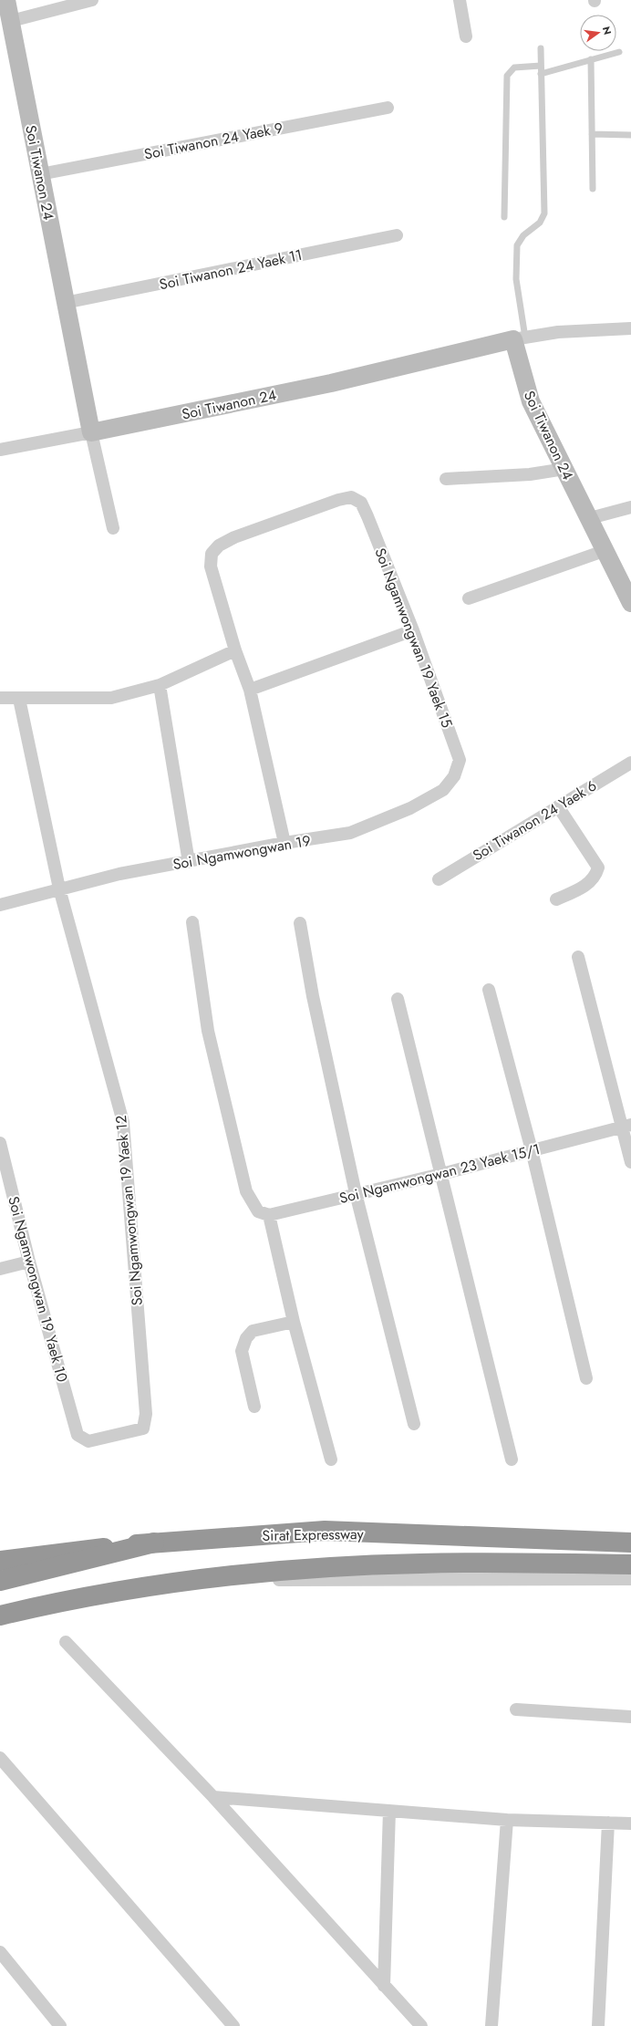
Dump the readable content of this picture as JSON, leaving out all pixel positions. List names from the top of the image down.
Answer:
{
  "streets": {
    "highway": ["Sirat Expressway"],
    "street": [
      "Soi Tiwanon 24 Yaek 9",
      "Soi Tiwanon 24",
      "Soi Tiwanon 24 Yaek 11",
      "Soi Ngamwongwan 19 Yaek 15",
      "Soi Tiwanon 24 Yaek 6",
      "Soi Ngamwongwan 19",
      "Soi Ngamwongwan 23 Yaek 15/1",
      "Soi Ngamwongwan 19 Yaek 12",
      "Soi Ngamwongwan 19 Yaek 10"
    ]
  },
  "crossings": [
    ["Soi Tiwanon 24 Yaek 9", "Soi Tiwanon 24"],
    ["Soi Tiwanon 24", "Soi Tiwanon 24 Yaek 11"],
    ["Soi Ngamwongwan 19 Yaek 15", "Soi Ngamwongwan 19"],
    ["Soi Ngamwongwan 19", "Soi Ngamwongwan 19 Yaek 12"],
    ["Soi Ngamwongwan 19 Yaek 12", "Soi Ngamwongwan 19 Yaek 10"]
  ],
  "north": "right"
}
